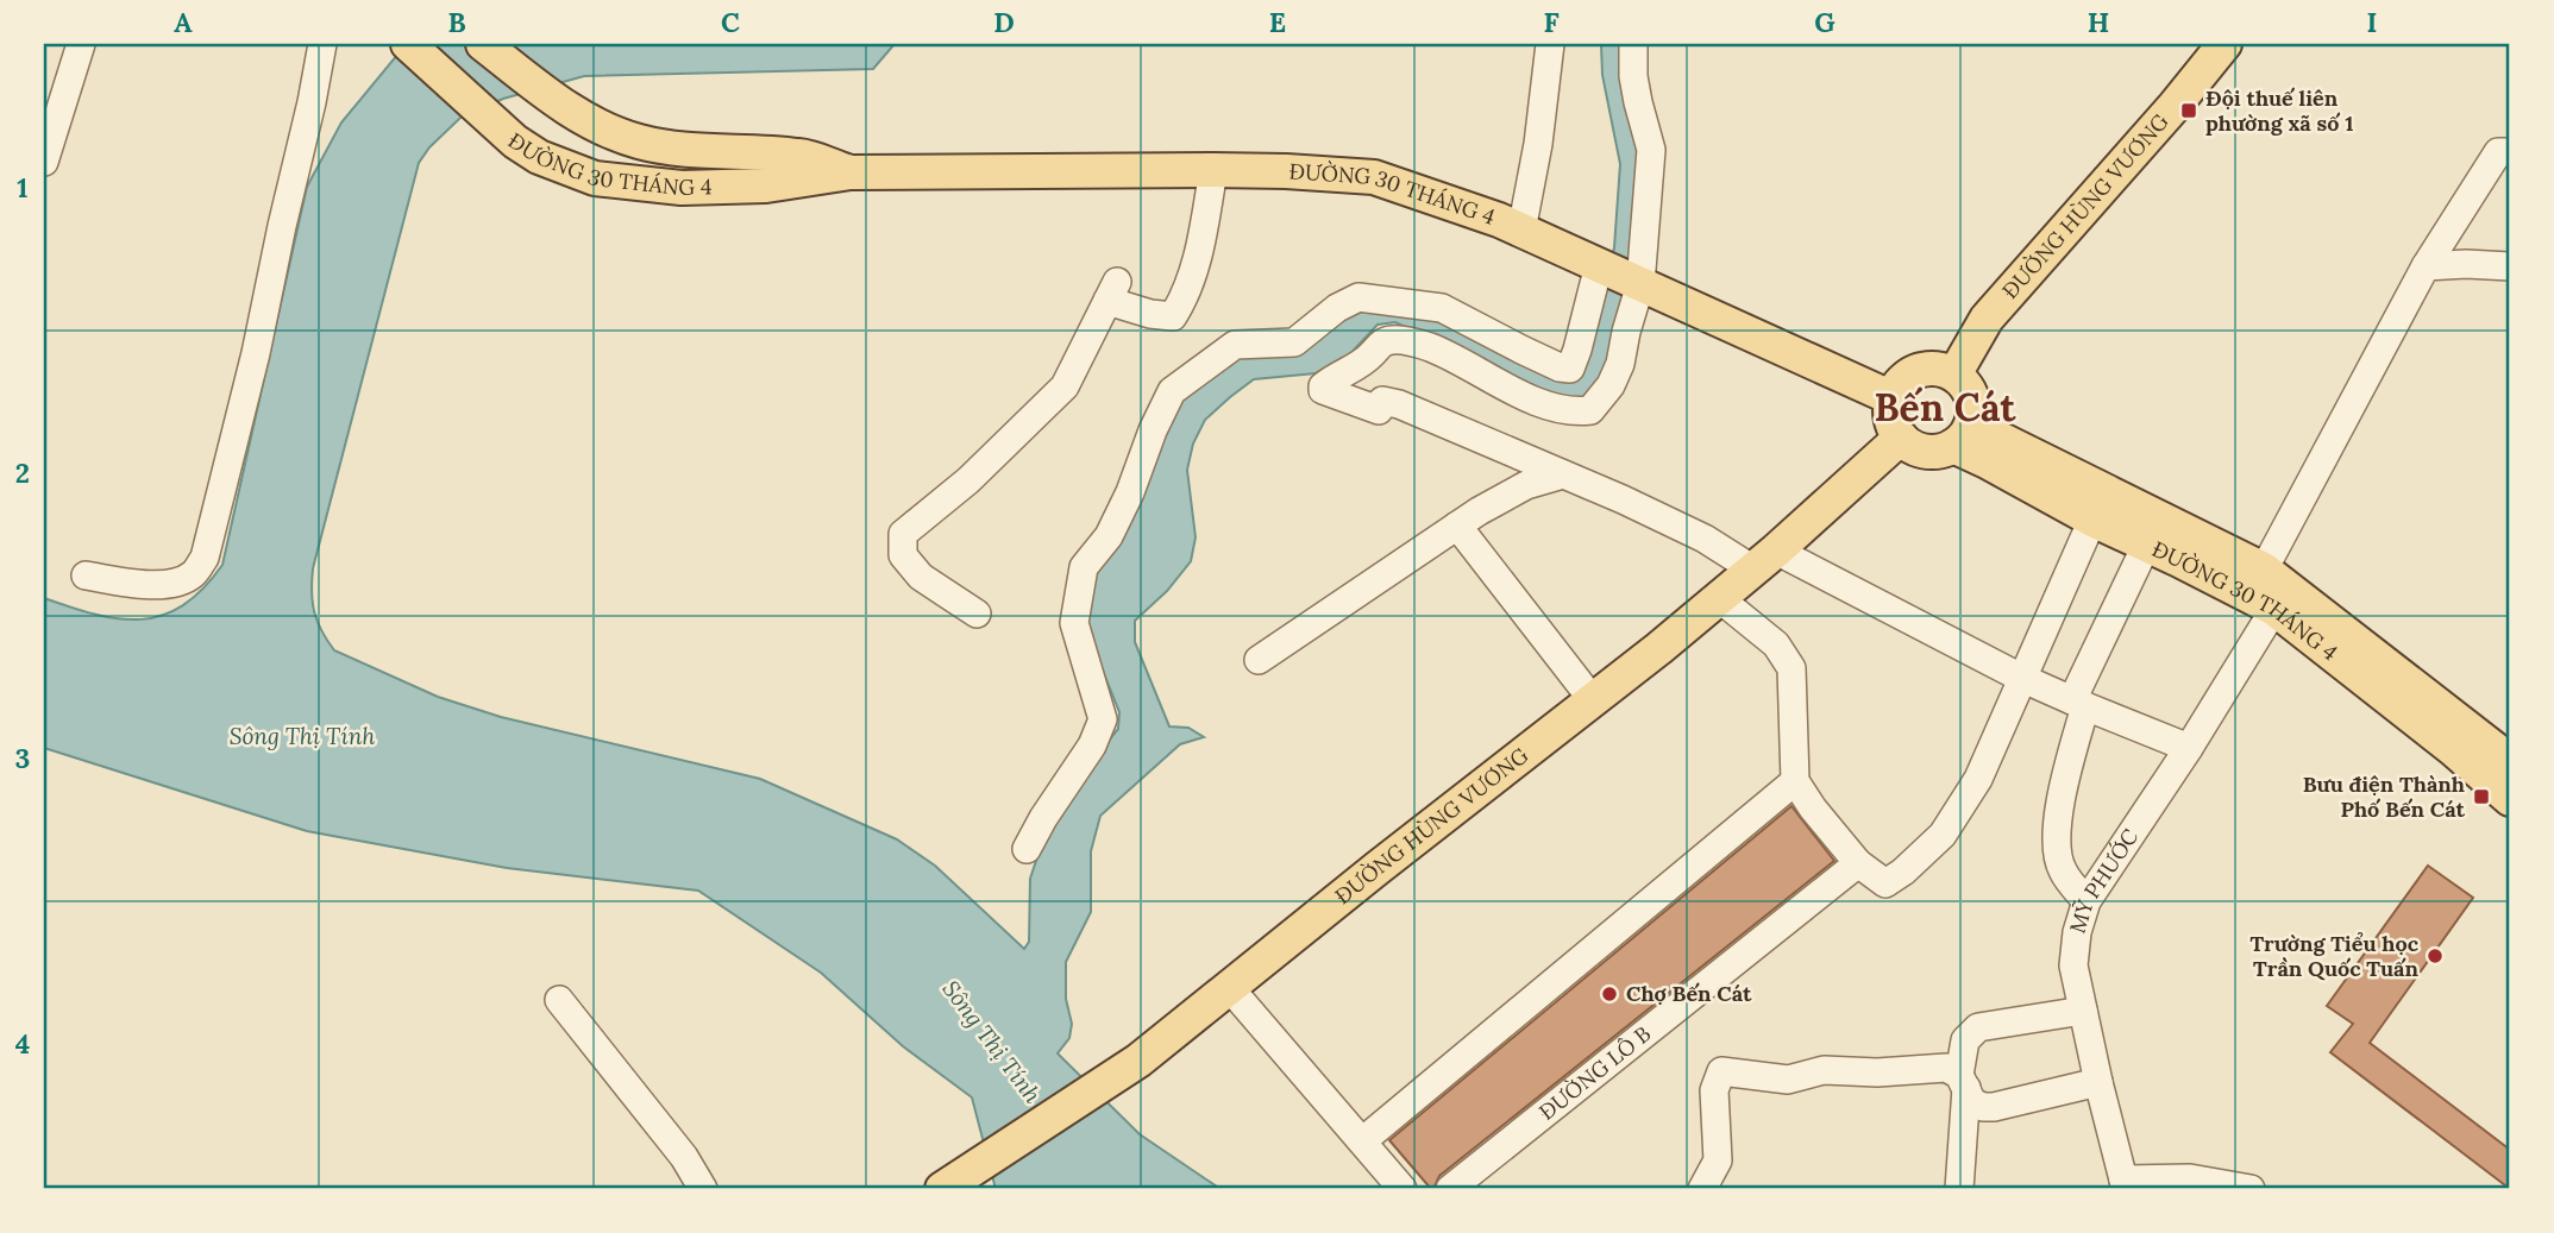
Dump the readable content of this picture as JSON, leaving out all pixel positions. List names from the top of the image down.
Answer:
{
  "streets": {
    "main road": ["ĐƯỜNG 30 THÁNG 4", "ĐƯỜNG HÙNG VƯƠNG"],
    "street": ["MỸ PHƯỚC", "ĐƯỜNG LÔ B"]
  },
  "crossings": [
    ["ĐƯỜNG 30 THÁNG 4", "ĐƯỜNG HÙNG VƯƠNG"],
    ["ĐƯỜNG 30 THÁNG 4", "MỸ PHƯỚC"]
  ],
  "districts": ["Bến Cát"],
  "water": ["Sông Thị Tính"],
  "places": {
    "transit": ["Đội thuế liên phường xã số 1", "Bưu điện Thành Phố Bến Cát"],
    "other": ["Trường Tiểu học Trần Quốc Tuấn", "Chợ Bến Cát"]
  },
  "grid": {
    "columns": [
      "A",
      "B",
      "C",
      "D",
      "E",
      "F",
      "G",
      "H",
      "I"
    ],
    "rows": [
      "1",
      "2",
      "3",
      "4"
    ]
  }
}
